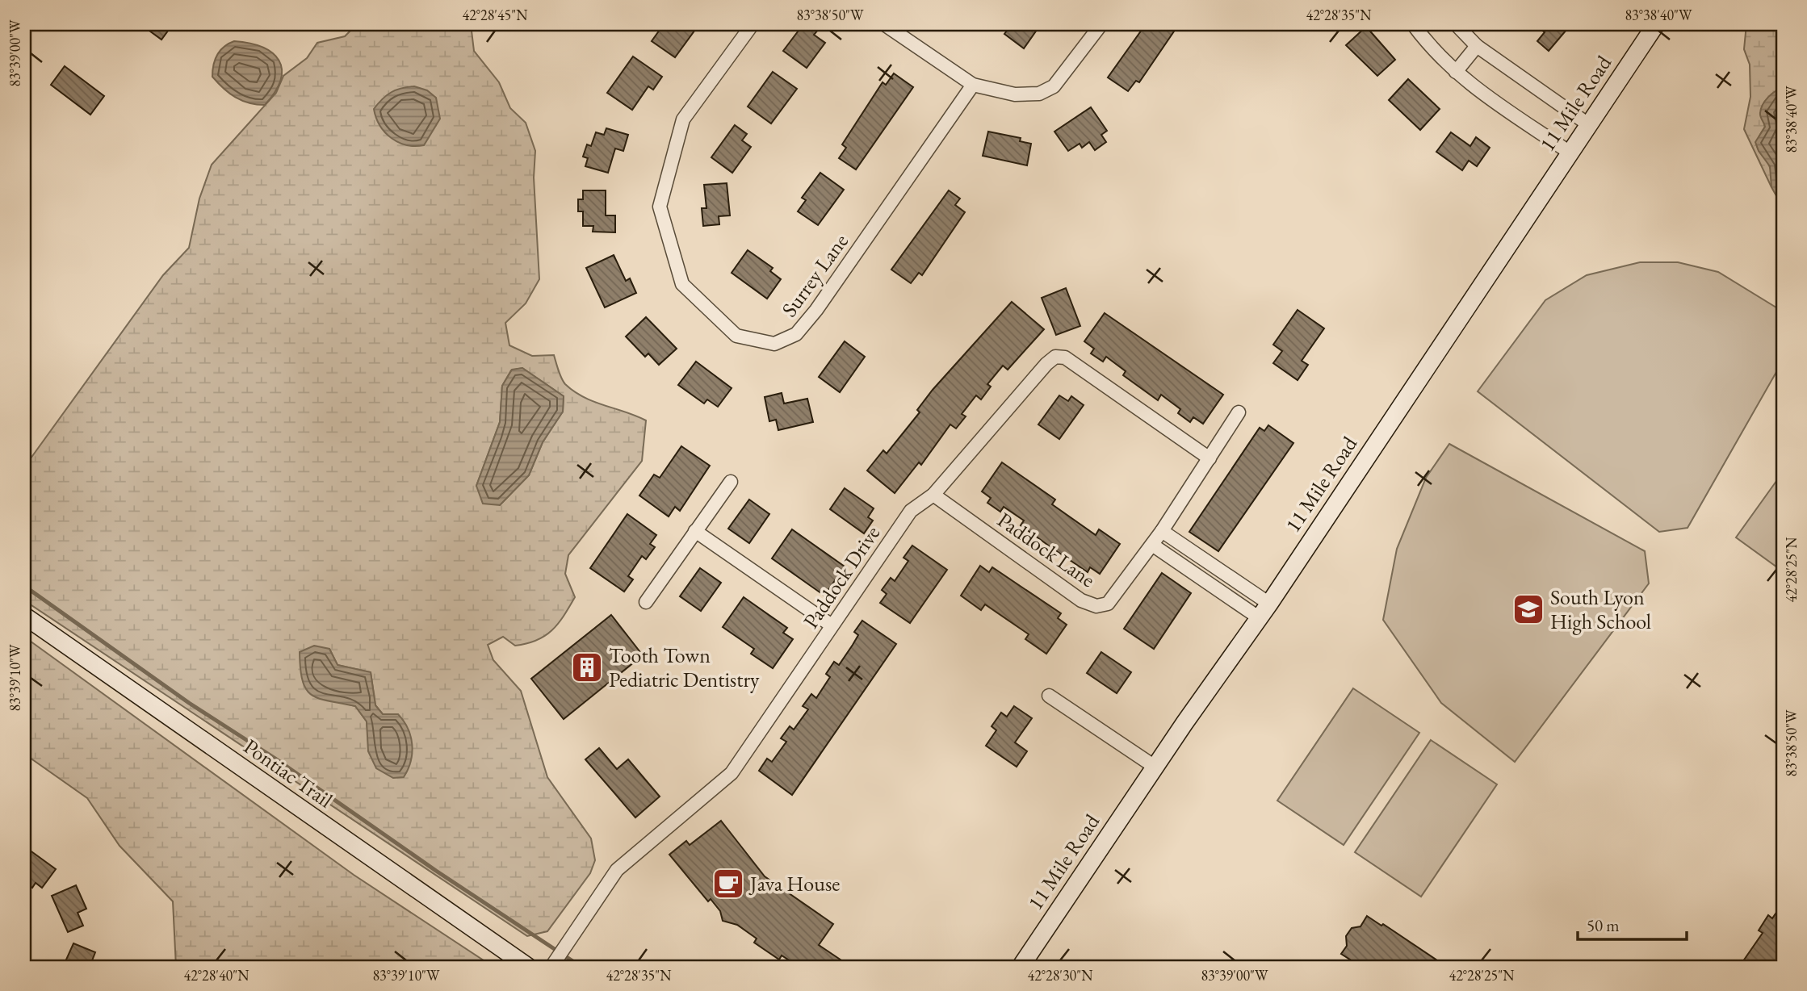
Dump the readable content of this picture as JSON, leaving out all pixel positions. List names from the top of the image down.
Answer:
{
  "streets": {
    "street": [
      "11 Mile Road",
      "Surrey Lane",
      "Paddock Lane",
      "Paddock Drive",
      "Pontiac Trail"
    ]
  },
  "crossings": [
    ["Paddock Lane", "Paddock Drive"]
  ],
  "places": {
    "school or university": ["South Lyon High School"],
    "building": ["Tooth Town Pediatric Dentistry"],
    "cafe": ["Java House"]
  },
  "scale_bar": "50 m",
  "coordinates": [
    "42°28'45\"N",
    "83°38'50\"W",
    "42°28'35\"N",
    "83°38'40\"W",
    "83°39'00\"W",
    "42°28'25\"N",
    "83°39'10\"W",
    "42°28'40\"N",
    "42°28'30\"N"
  ]
}
